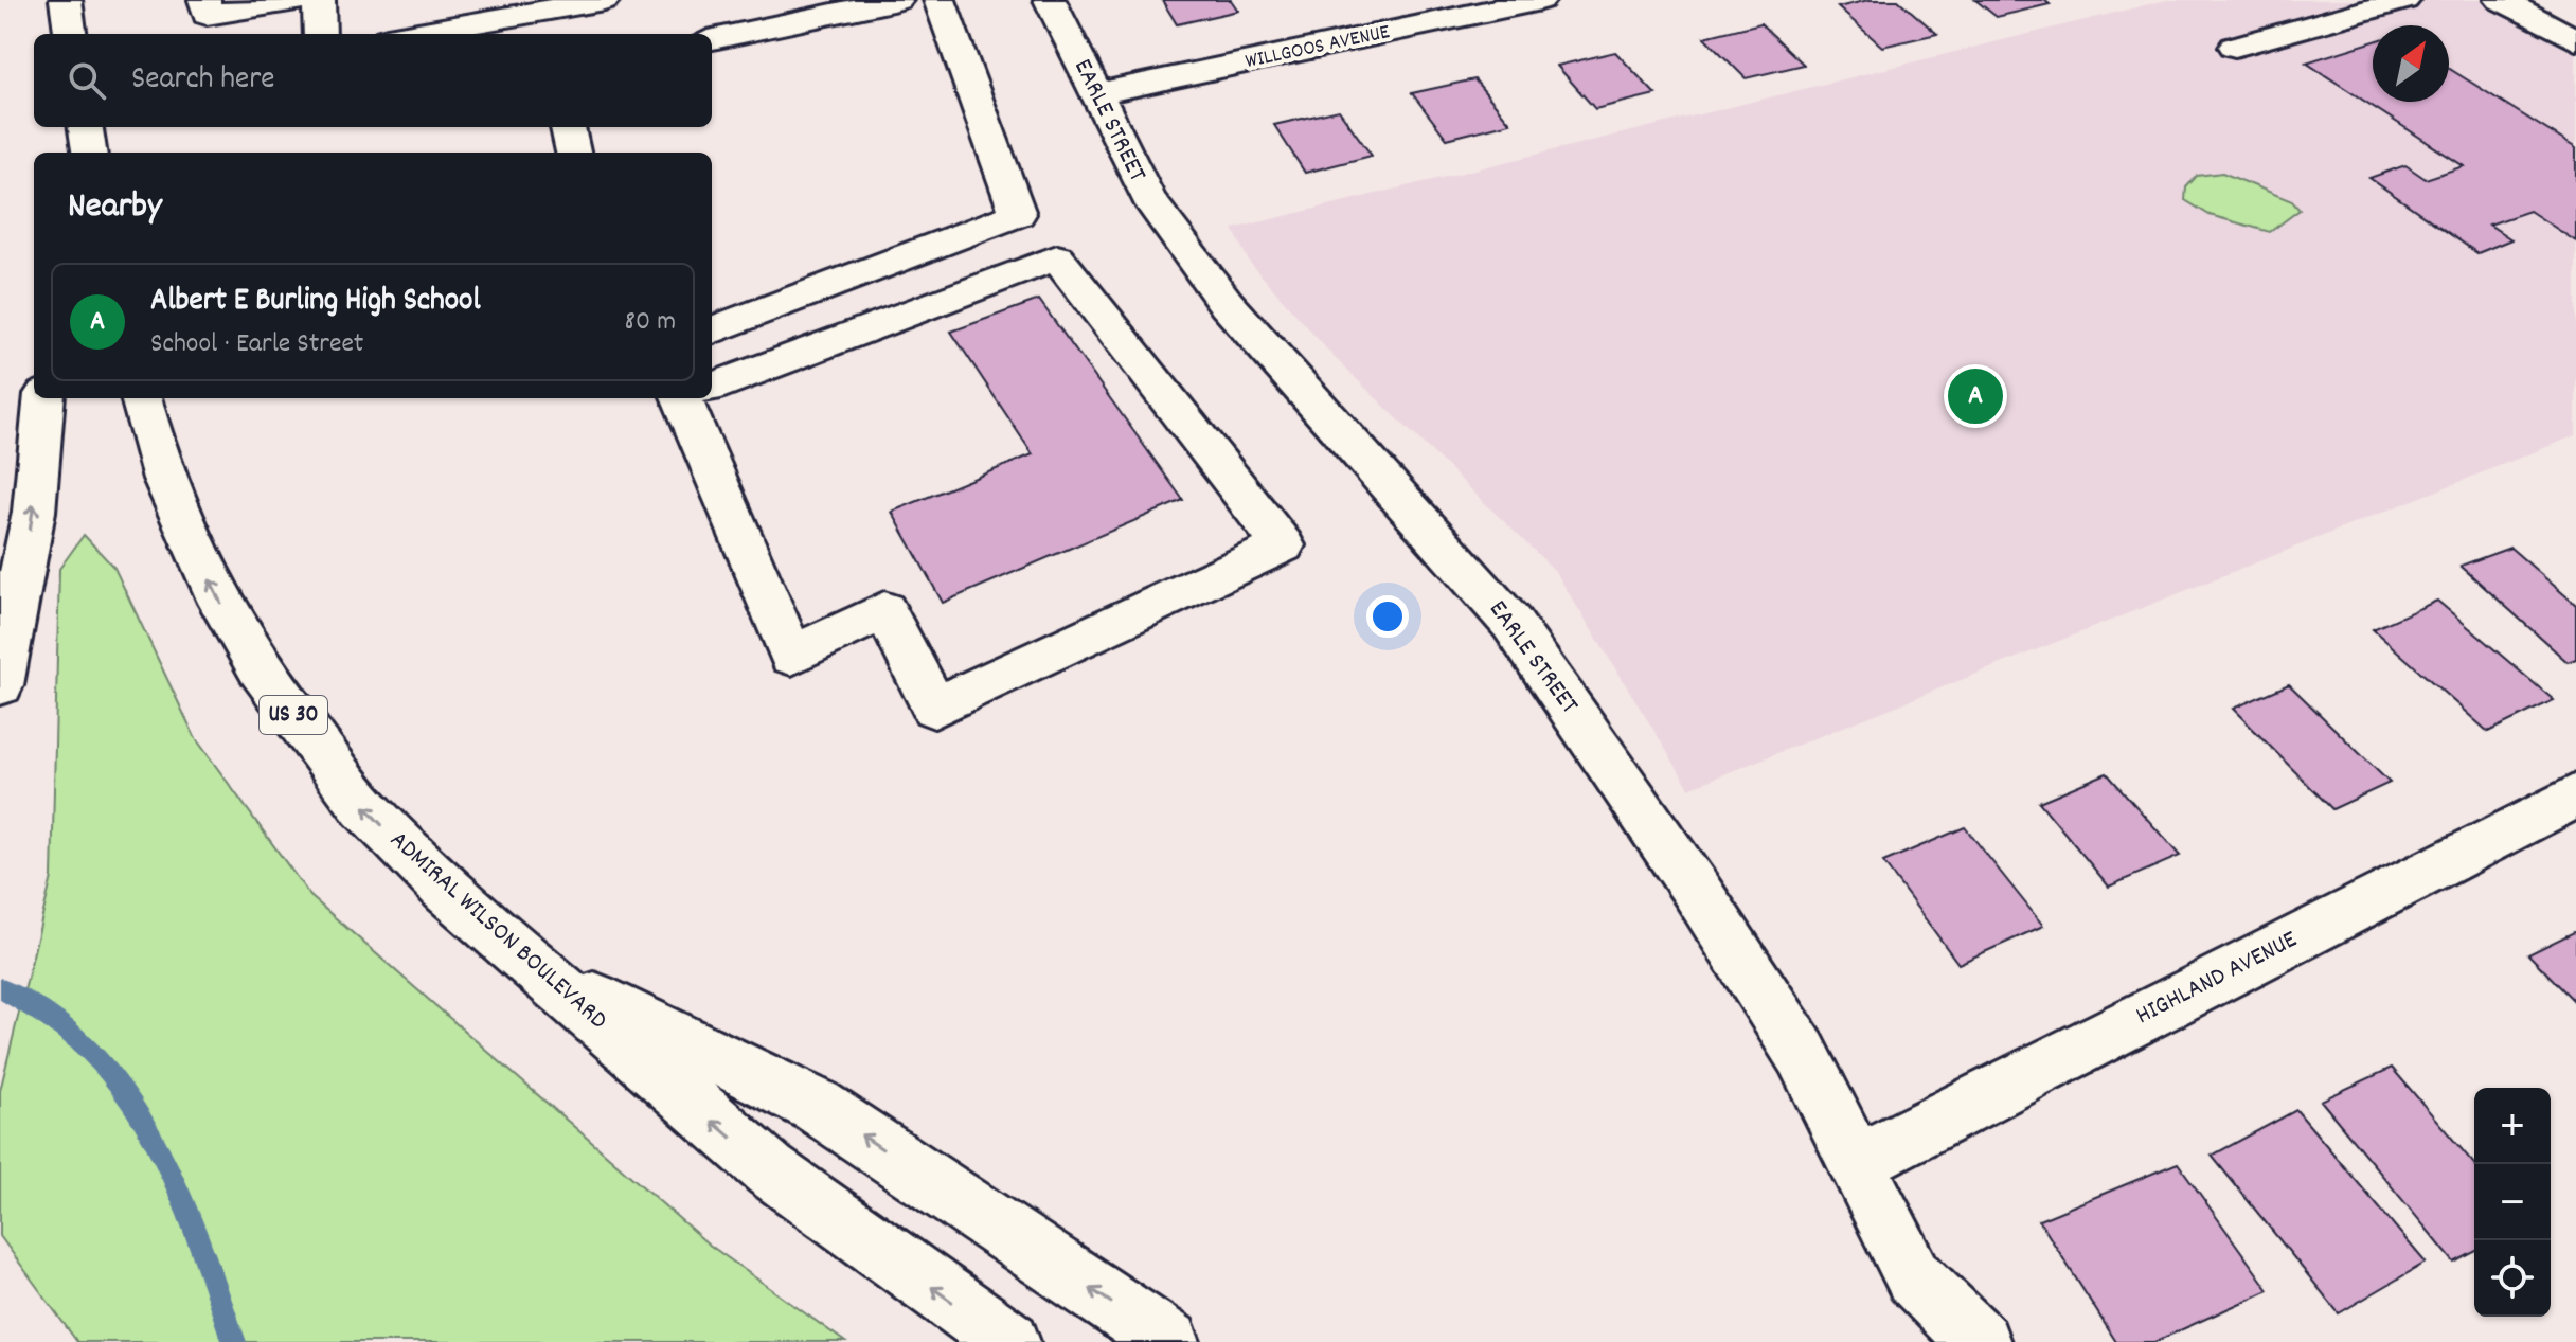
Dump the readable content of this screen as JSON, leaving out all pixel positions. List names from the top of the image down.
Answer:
{
  "streets": {
    "main road": [
      "WILLGOOS AVENUE",
      "EARLE STREET",
      "US 30",
      "ADMIRAL WILSON BOULEVARD",
      "HIGHLAND AVENUE"
    ]
  },
  "crossings": [
    ["WILLGOOS AVENUE", "EARLE STREET"],
    ["EARLE STREET", "HIGHLAND AVENUE"]
  ],
  "north": "top right",
  "page": {
    "search": "Search here",
    "heading": "Nearby",
    "list": [
      {
        "mark": "A",
        "name": "Albert E Burling High School",
        "note": "School · Earle Street",
        "value": "80 m"
      }
    ],
    "pins": "A",
    "map_buttons": ["+", "−"]
  }
}
